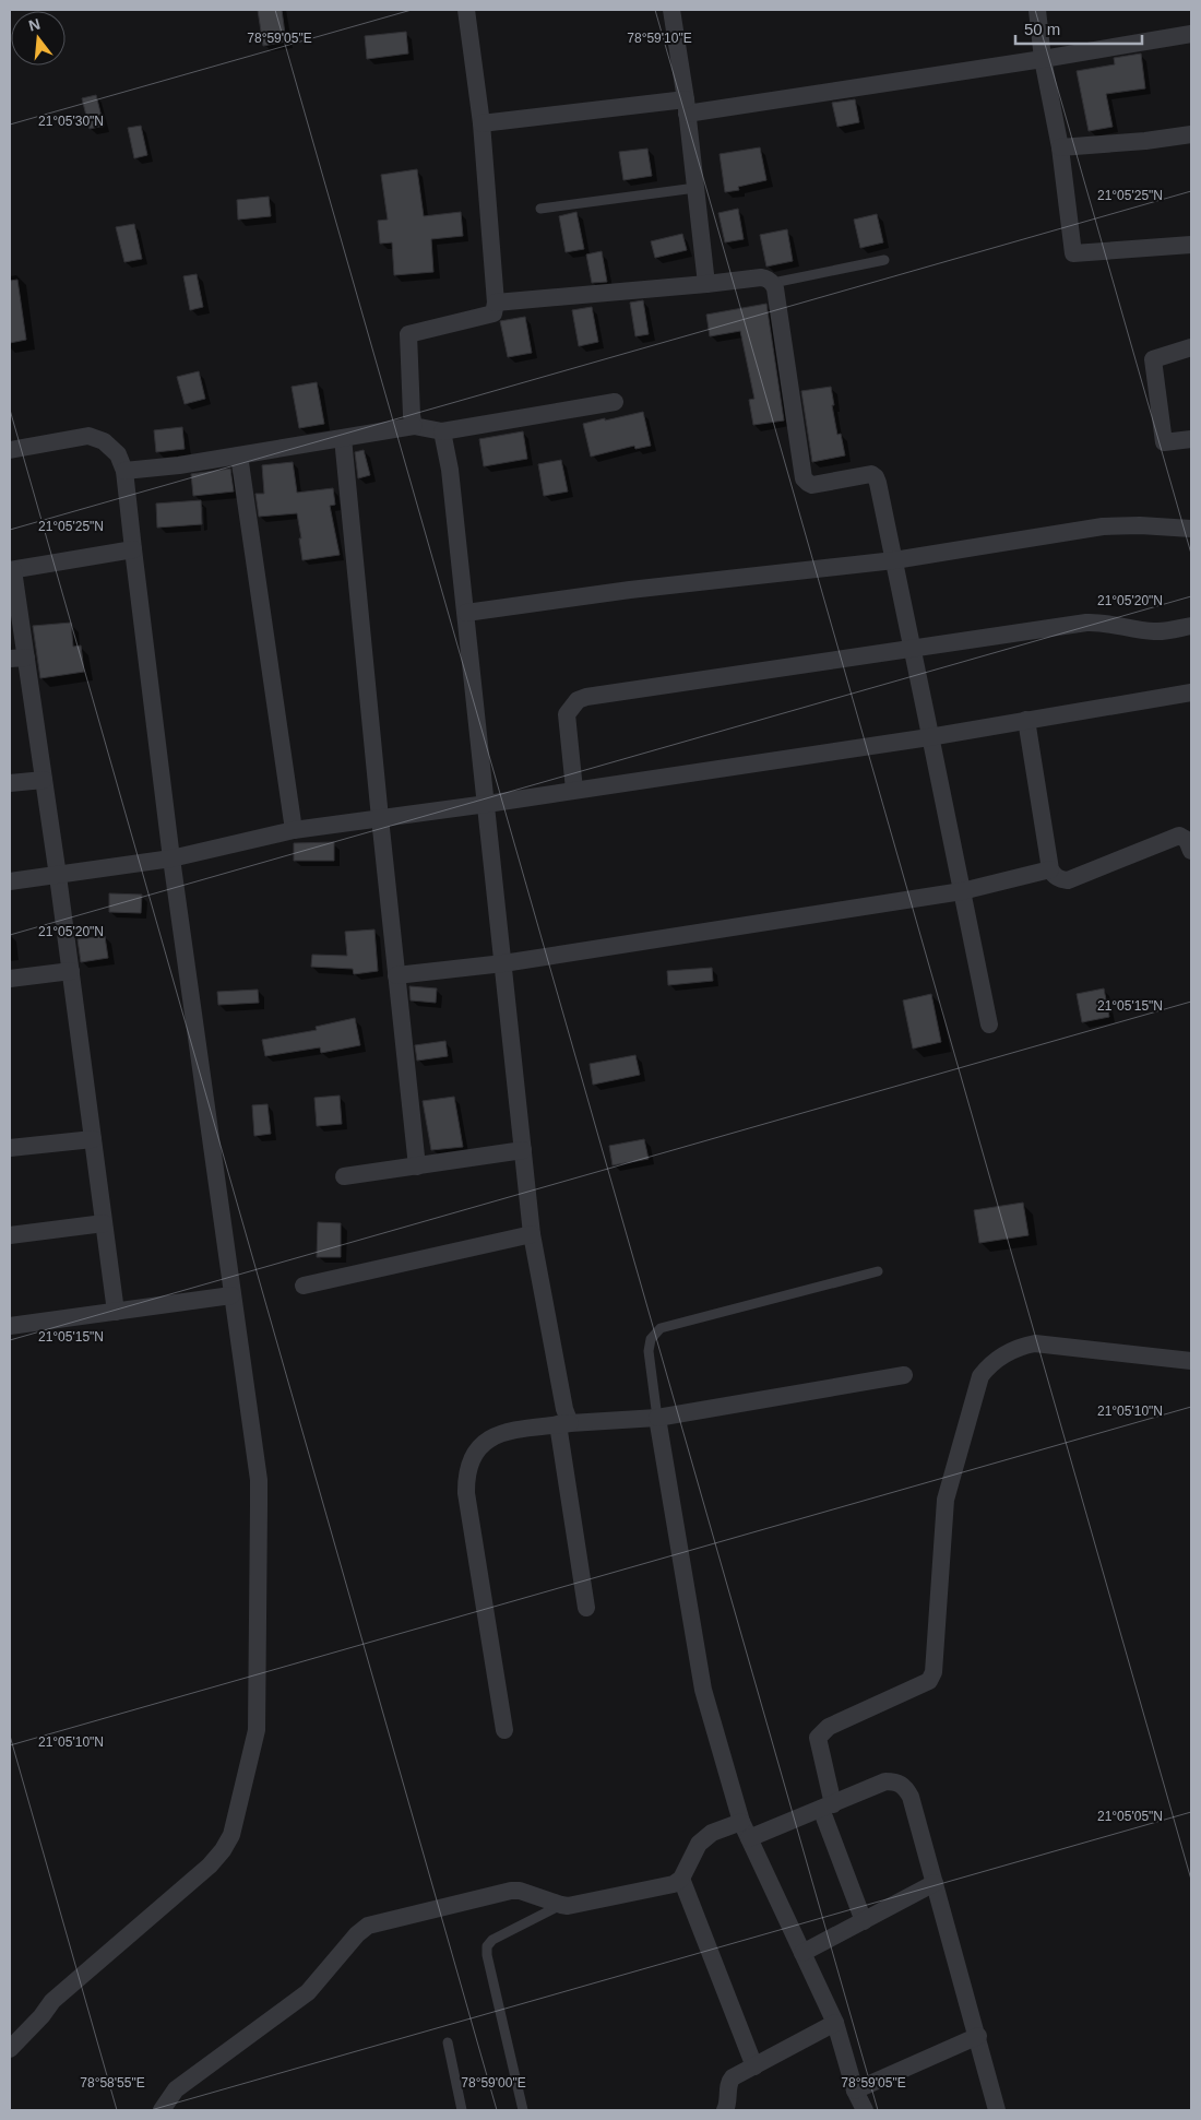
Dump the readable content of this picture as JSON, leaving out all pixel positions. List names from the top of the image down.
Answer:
{
  "scale_bar": "50 m",
  "north": "top",
  "coordinates": [
    "78°59'05\"E",
    "78°59'10\"E",
    "21°05'30\"N",
    "21°05'25\"N",
    "21°05'20\"N",
    "21°05'15\"N",
    "21°05'10\"N",
    "21°05'05\"N",
    "78°58'55\"E",
    "78°59'00\"E"
  ]
}
